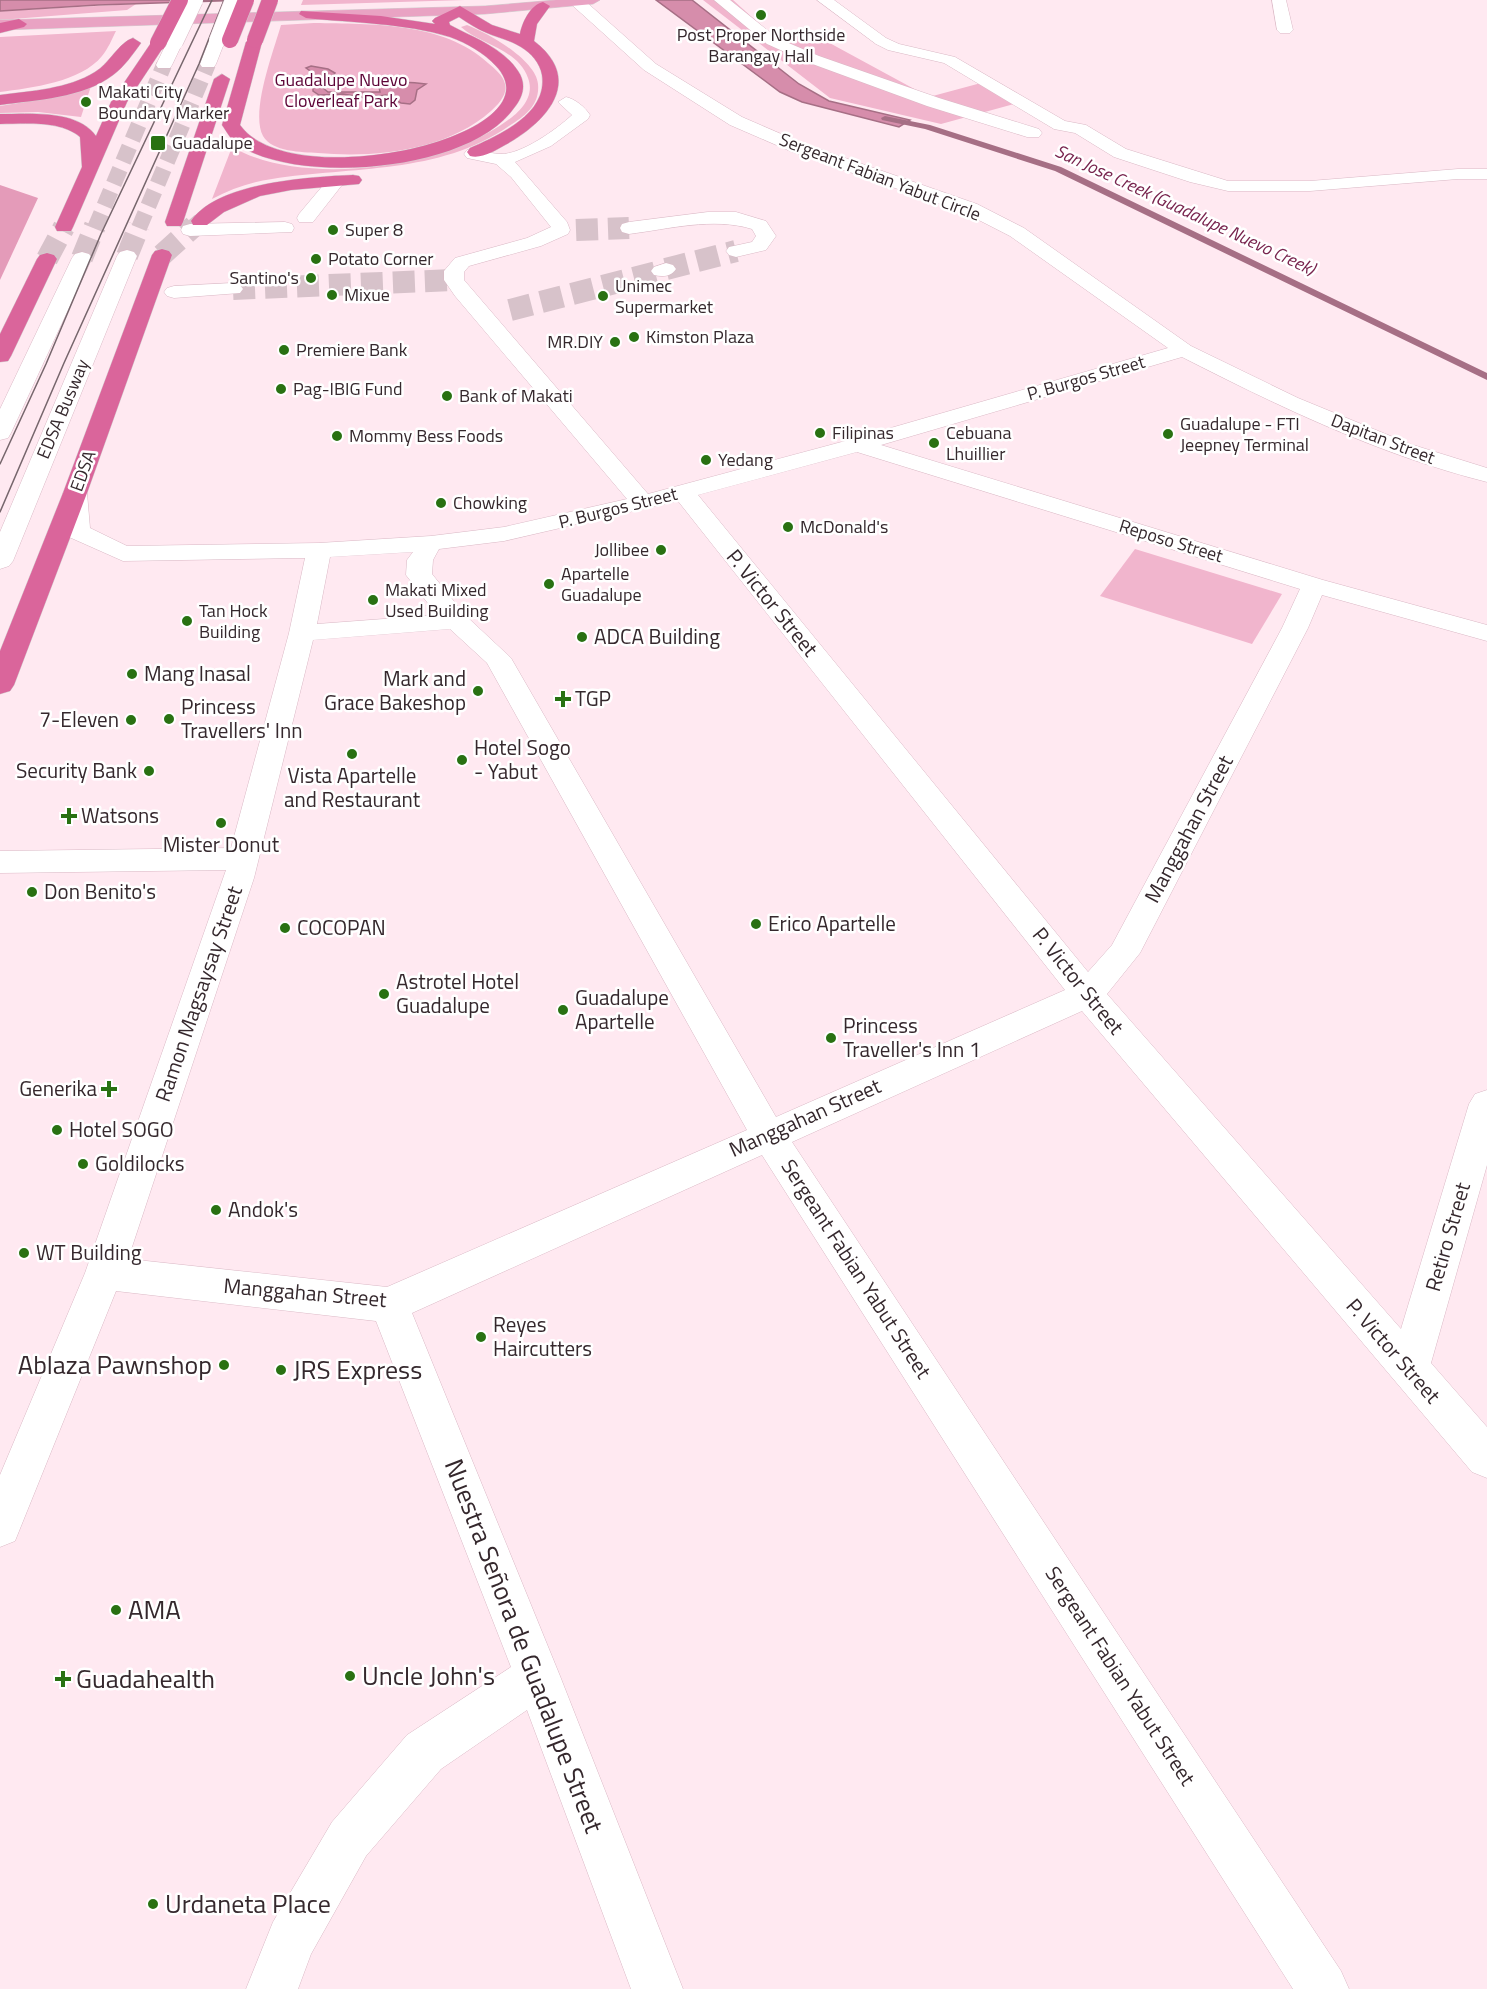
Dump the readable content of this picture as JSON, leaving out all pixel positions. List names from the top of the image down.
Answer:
{
  "streets": {
    "highway": ["EDSA"],
    "street": [
      "Sergeant Fabian Yabut Circle",
      "P. Burgos Street",
      "EDSA Busway",
      "Dapitan Street",
      "Reposo Street",
      "P. Victor Street",
      "Manggahan Street",
      "Ramon Magsaysay Street",
      "Retiro Street",
      "Sergeant Fabian Yabut Street",
      "Nuestra Señora de Guadalupe Street"
    ]
  },
  "crossings": [
    ["Sergeant Fabian Yabut Circle", "P. Burgos Street"],
    ["Sergeant Fabian Yabut Circle", "Dapitan Street"],
    ["P. Burgos Street", "Dapitan Street"],
    ["P. Burgos Street", "EDSA"],
    ["P. Burgos Street", "Reposo Street"],
    ["P. Burgos Street", "P. Victor Street"],
    ["P. Burgos Street", "Ramon Magsaysay Street"],
    ["P. Burgos Street", "Sergeant Fabian Yabut Street"],
    ["Reposo Street", "Manggahan Street"],
    ["P. Victor Street", "Manggahan Street"],
    ["P. Victor Street", "Retiro Street"],
    ["Manggahan Street", "Ramon Magsaysay Street"],
    ["Manggahan Street", "Sergeant Fabian Yabut Street"],
    ["Manggahan Street", "Nuestra Señora de Guadalupe Street"]
  ],
  "water": ["San Jose Creek (Guadalupe Nuevo Creek)"],
  "parks": ["Guadalupe Nuevo Cloverleaf Park"],
  "places": {
    "other": [
      "Post Proper Northside Barangay Hall",
      "Makati City Boundary Marker",
      "Super 8",
      "Potato Corner",
      "Santino's",
      "Mixue",
      "Unimec Supermarket",
      "Kimston Plaza",
      "MR.DIY",
      "Premiere Bank",
      "Pag-IBIG Fund",
      "Bank of Makati",
      "Filipinas",
      "Guadalupe - FTI Jeepney Terminal",
      "Mommy Bess Foods",
      "Cebuana Lhuillier",
      "Yedang",
      "Chowking",
      "McDonald's",
      "Jollibee",
      "Apartelle Guadalupe",
      "Makati Mixed Used Building",
      "Tan Hock Building",
      "ADCA Building",
      "Mang Inasal",
      "Mark and Grace Bakeshop",
      "Princess Travellers' Inn",
      "7-Eleven",
      "Vista Apartelle and Restaurant",
      "Hotel Sogo - Yabut",
      "Security Bank",
      "Mister Donut",
      "Don Benito's",
      "Erico Apartelle",
      "COCOPAN",
      "Astrotel Hotel Guadalupe",
      "Guadalupe Apartelle",
      "Princess Traveller's Inn 1",
      "Hotel SOGO",
      "Goldilocks",
      "Andok's",
      "WT Building",
      "Reyes Haircutters",
      "Ablaza Pawnshop",
      "JRS Express",
      "AMA",
      "Uncle John's",
      "Urdaneta Place"
    ],
    "transit": ["Guadalupe"],
    "health": [
      "TGP",
      "Watsons",
      "Generika",
      "Guadahealth"
    ]
  }
}
